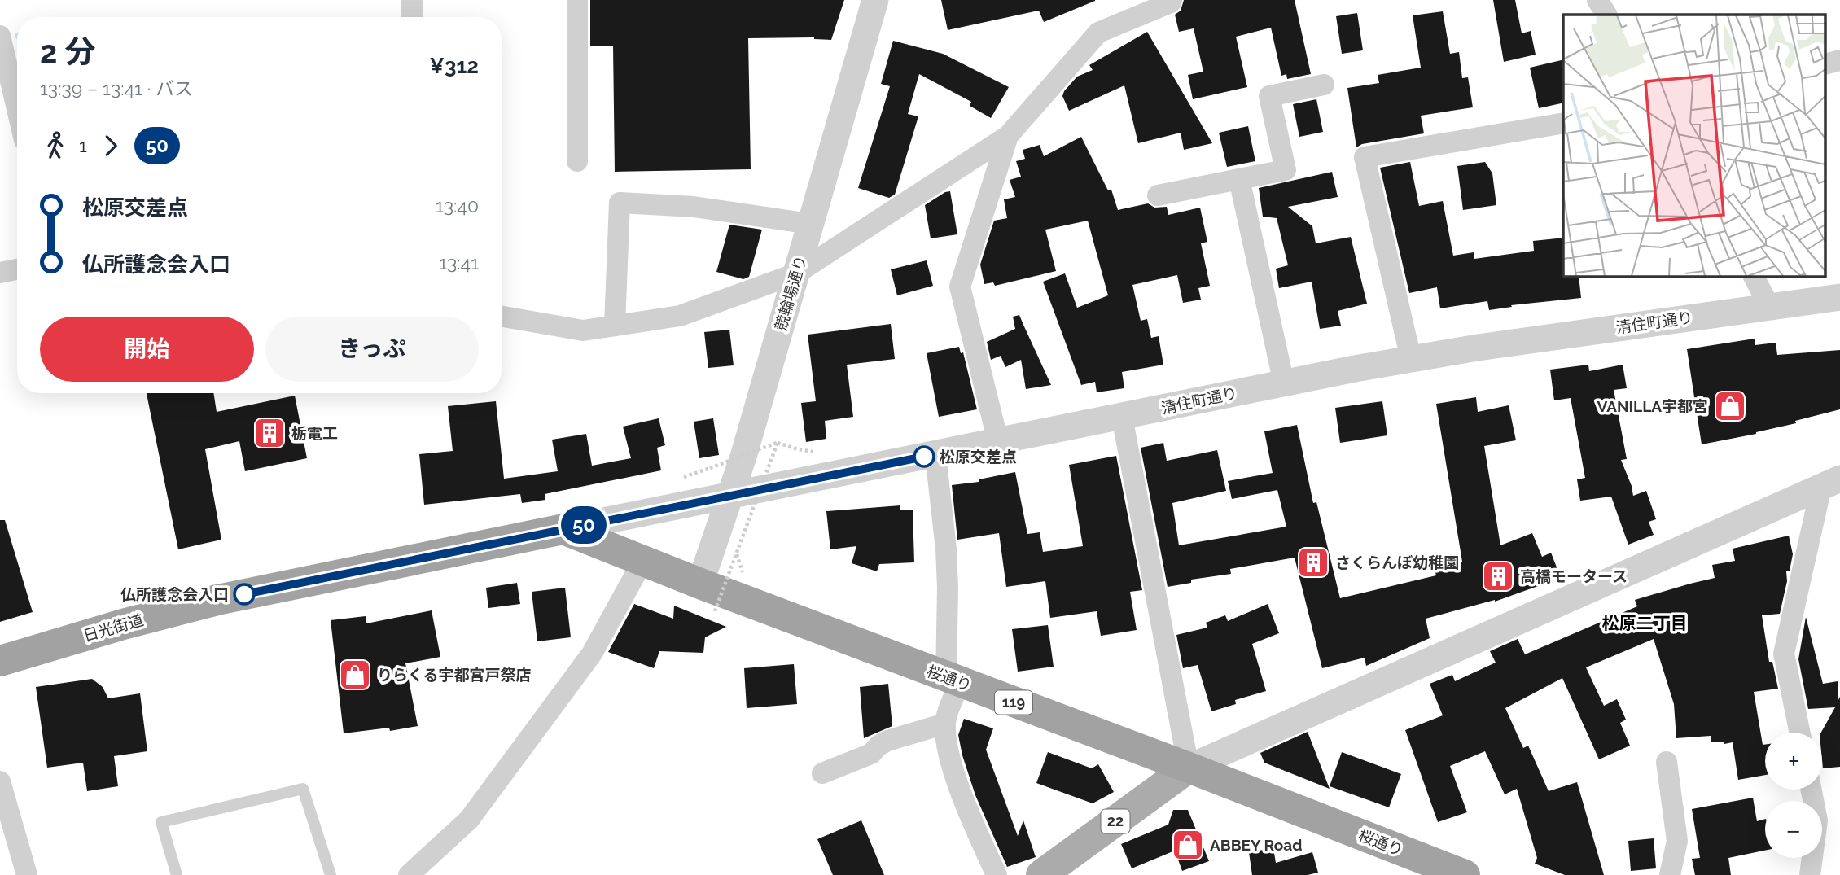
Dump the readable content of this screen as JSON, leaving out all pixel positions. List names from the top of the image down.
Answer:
{
  "streets": {
    "highway": ["日光街道", "桜通り", "119"],
    "main road": ["22"],
    "street": ["競輪場通り", "清住町通り"]
  },
  "crossings": [
    ["競輪場通り", "清住町通り"],
    ["競輪場通り", "桜通り"],
    ["清住町通り", "日光街道"],
    ["清住町通り", "桜通り"],
    ["日光街道", "桜通り"],
    ["桜通り", "22"]
  ],
  "districts": ["松原二丁目"],
  "places": {
    "shop": ["VANILLA宇都宮", "りらくる宇都宮戸祭店", "ABBEY Road"],
    "building": ["栃電工", "さくらんぼ幼稚園", "高橋モータース"],
    "other": ["松原交差点", "仏所護念会入口"]
  },
  "lines": ["bus line 50"],
  "page": {
    "on_map": "50",
    "heading": ["2 分", "13:39 – 13:41 · バス", "¥312"],
    "legs": ["1", "50"],
    "list": [
      {
        "name": "松原交差点",
        "value": "13:40"
      },
      {
        "name": "仏所護念会入口",
        "value": "13:41"
      }
    ],
    "buttons": ["開始", "きっぷ"],
    "map_buttons": ["+", "−"]
  }
}
